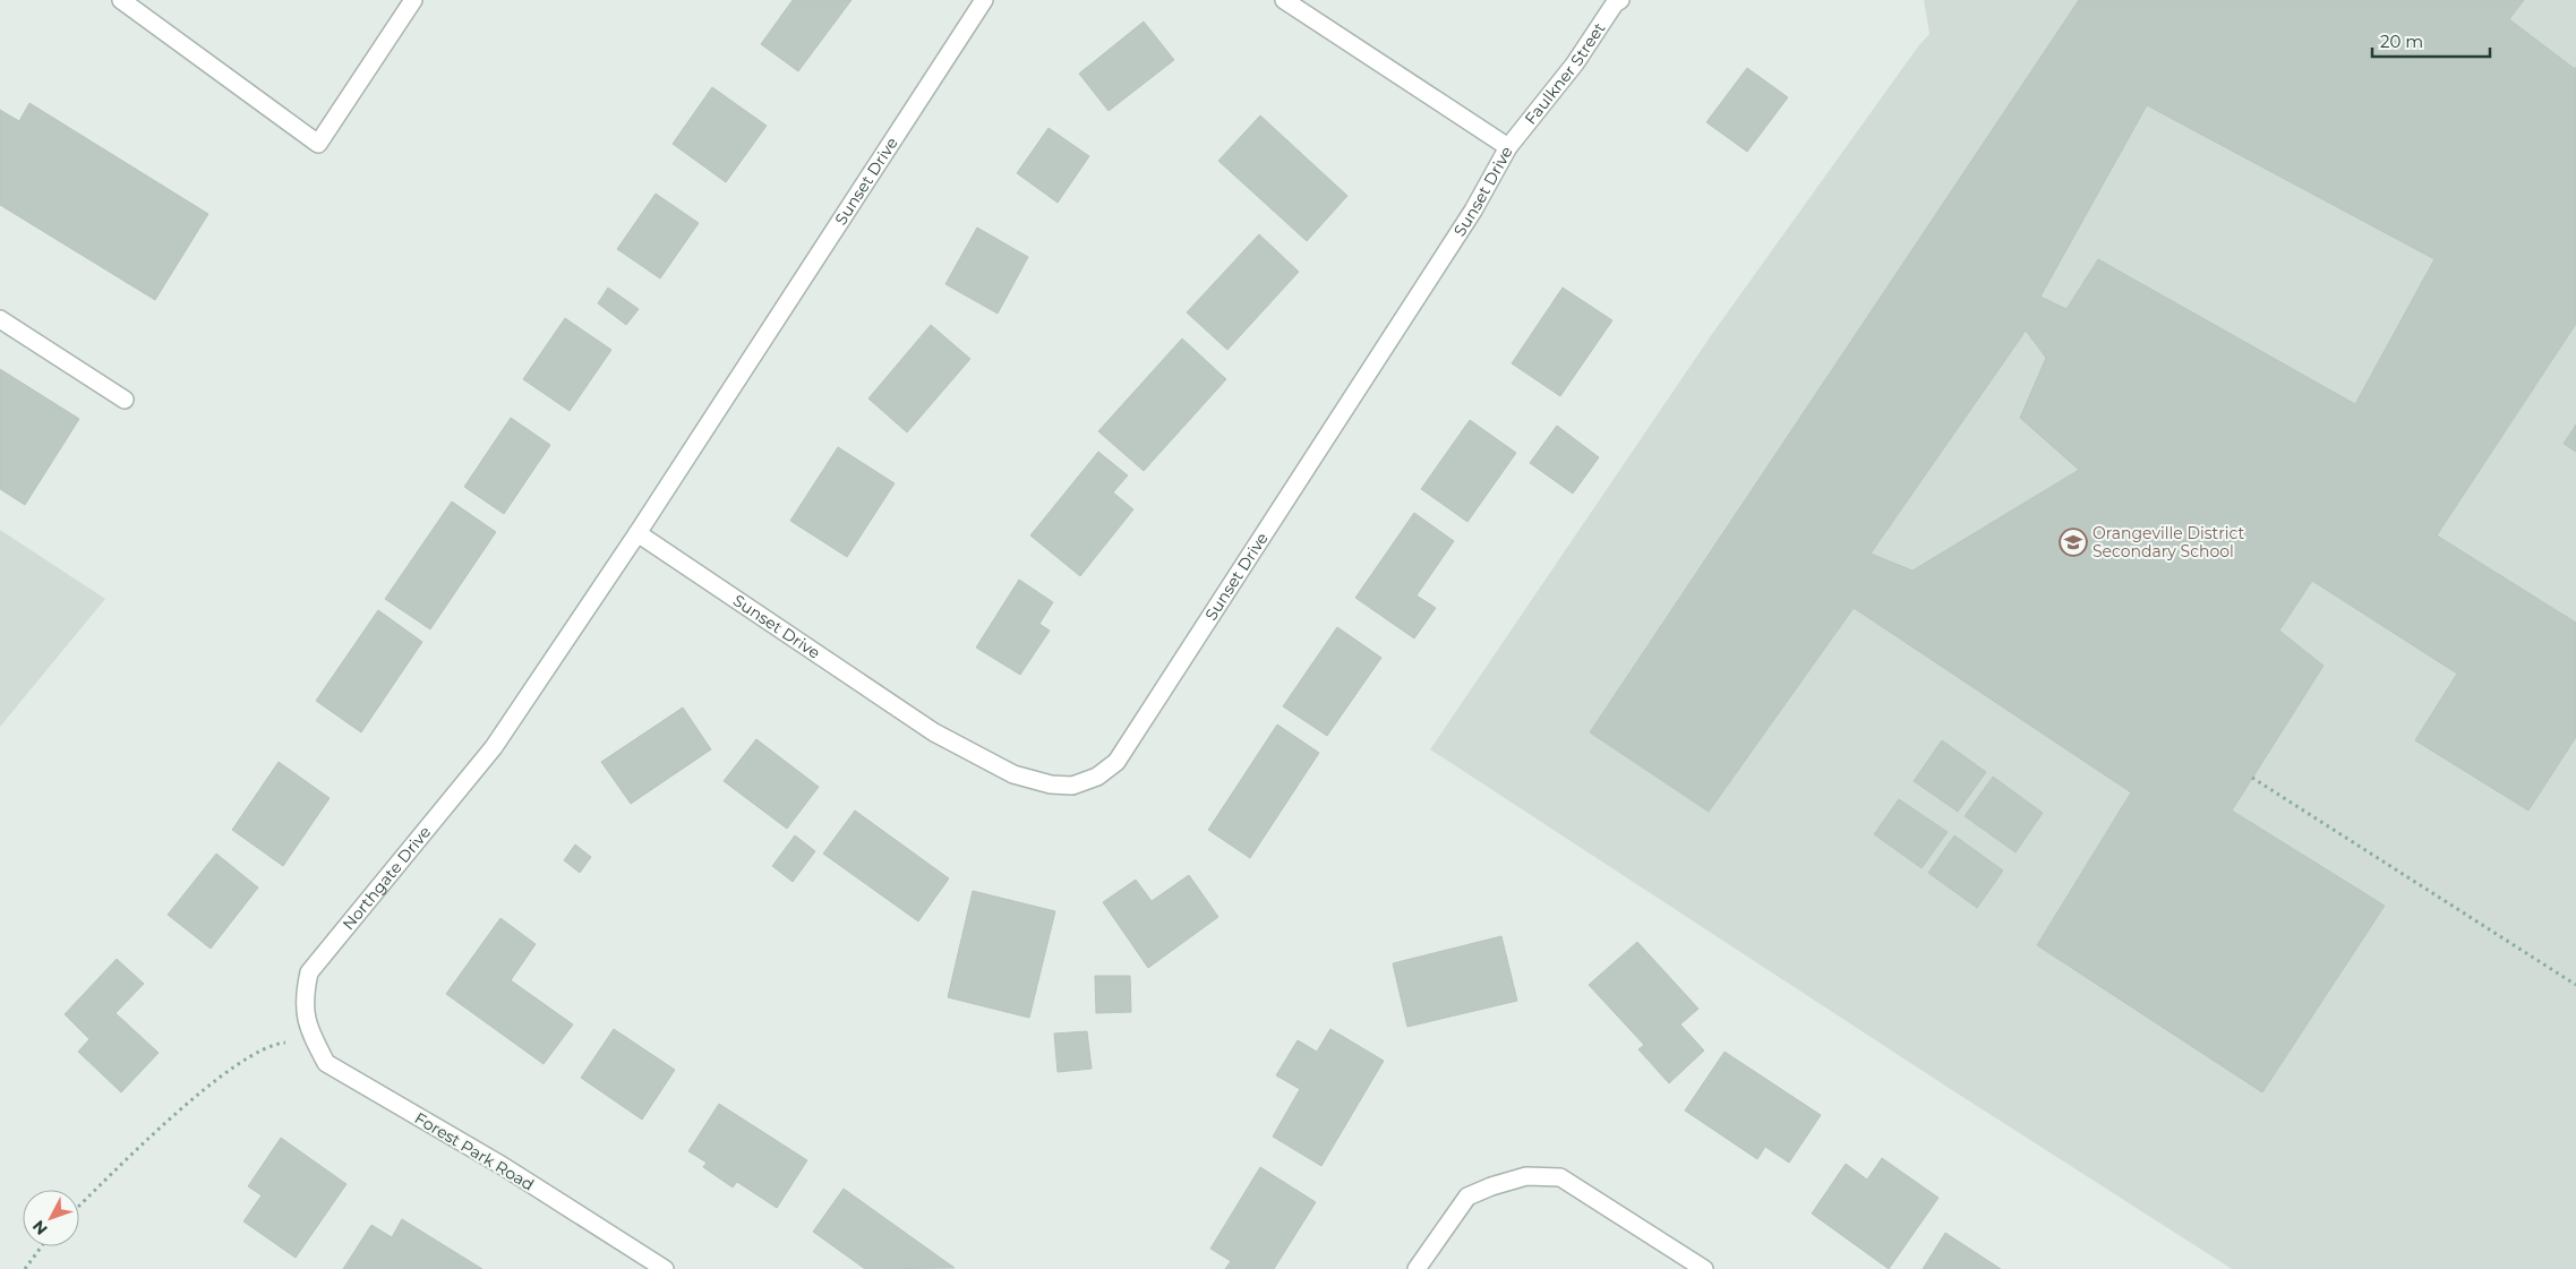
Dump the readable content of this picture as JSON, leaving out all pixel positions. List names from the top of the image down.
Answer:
{
  "streets": {
    "street": [
      "Faulkner Street",
      "Sunset Drive",
      "Northgate Drive",
      "Forest Park Road"
    ]
  },
  "crossings": [
    ["Faulkner Street", "Sunset Drive"],
    ["Sunset Drive", "Northgate Drive"],
    ["Northgate Drive", "Forest Park Road"]
  ],
  "places": {
    "school or university": ["Orangeville District Secondary School"]
  },
  "scale_bar": "20 m",
  "north": "bottom left"
}
